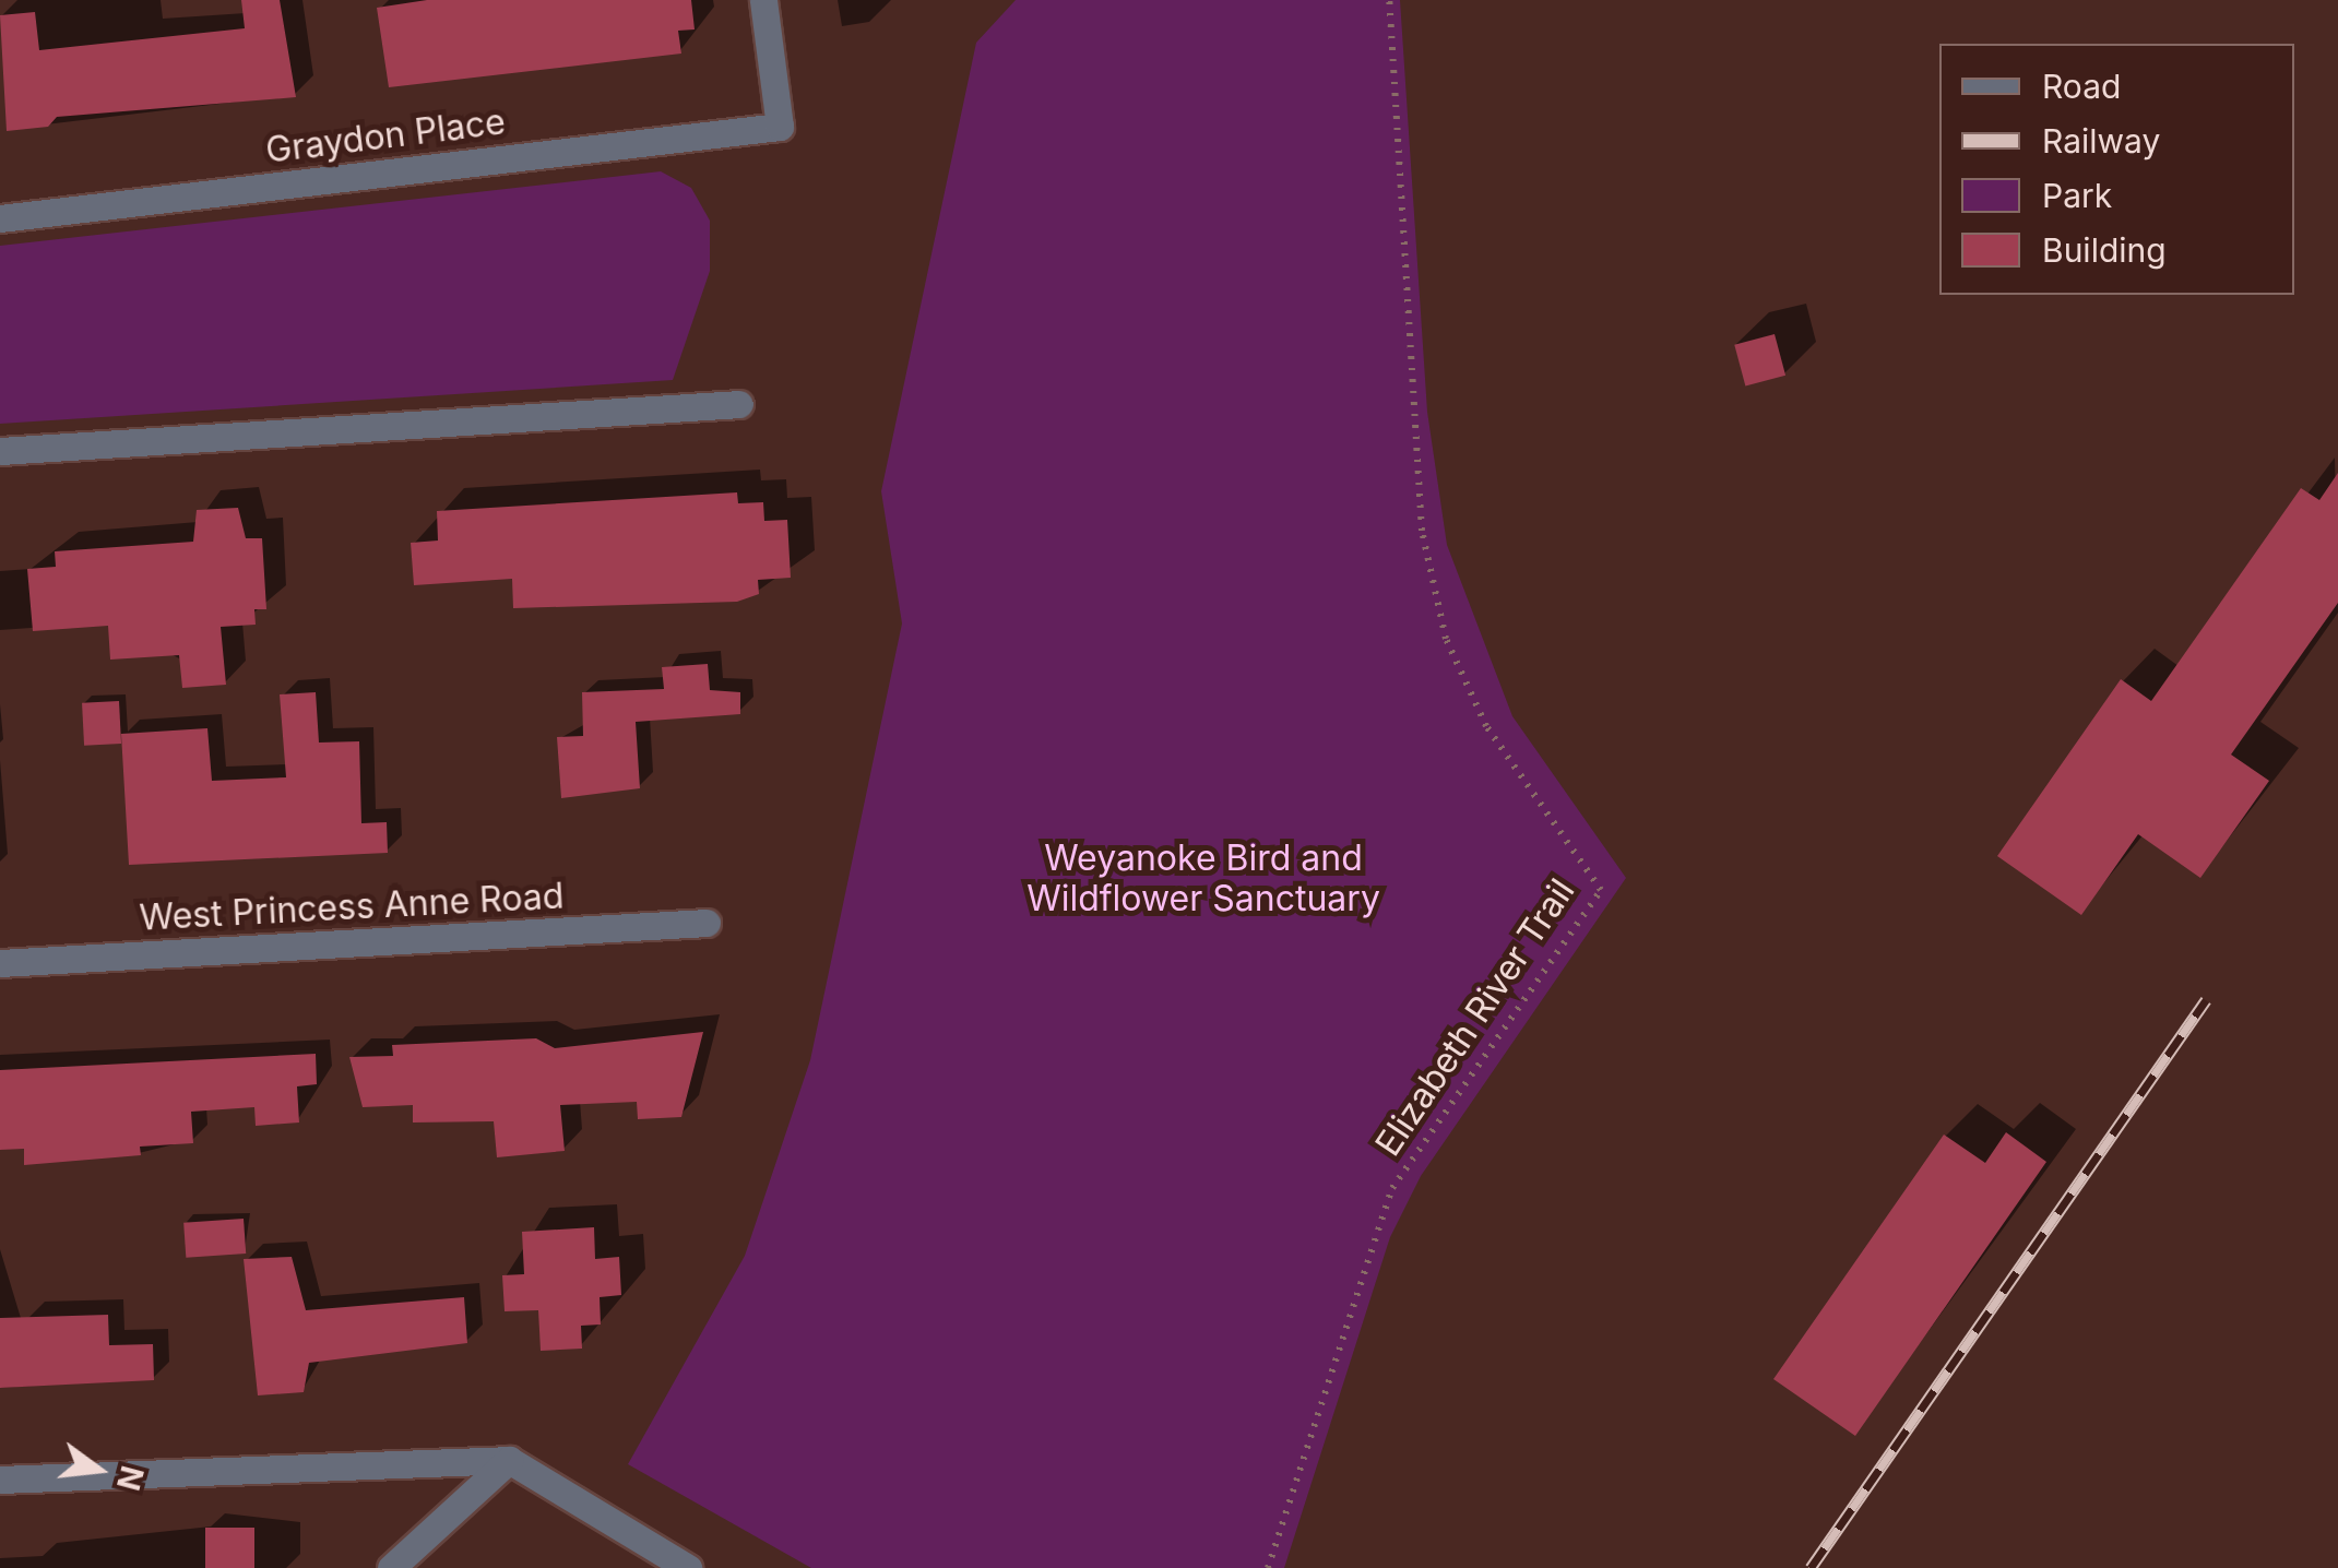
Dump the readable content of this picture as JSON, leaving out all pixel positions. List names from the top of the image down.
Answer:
{
  "streets": {
    "street": ["Graydon Place", "West Princess Anne Road"],
    "path": ["Elizabeth River Trail"]
  },
  "parks": ["Weyanoke Bird and Wildflower Sanctuary"],
  "legend": [
    "Road",
    "Railway",
    "Park",
    "Building"
  ],
  "north": "right"
}
